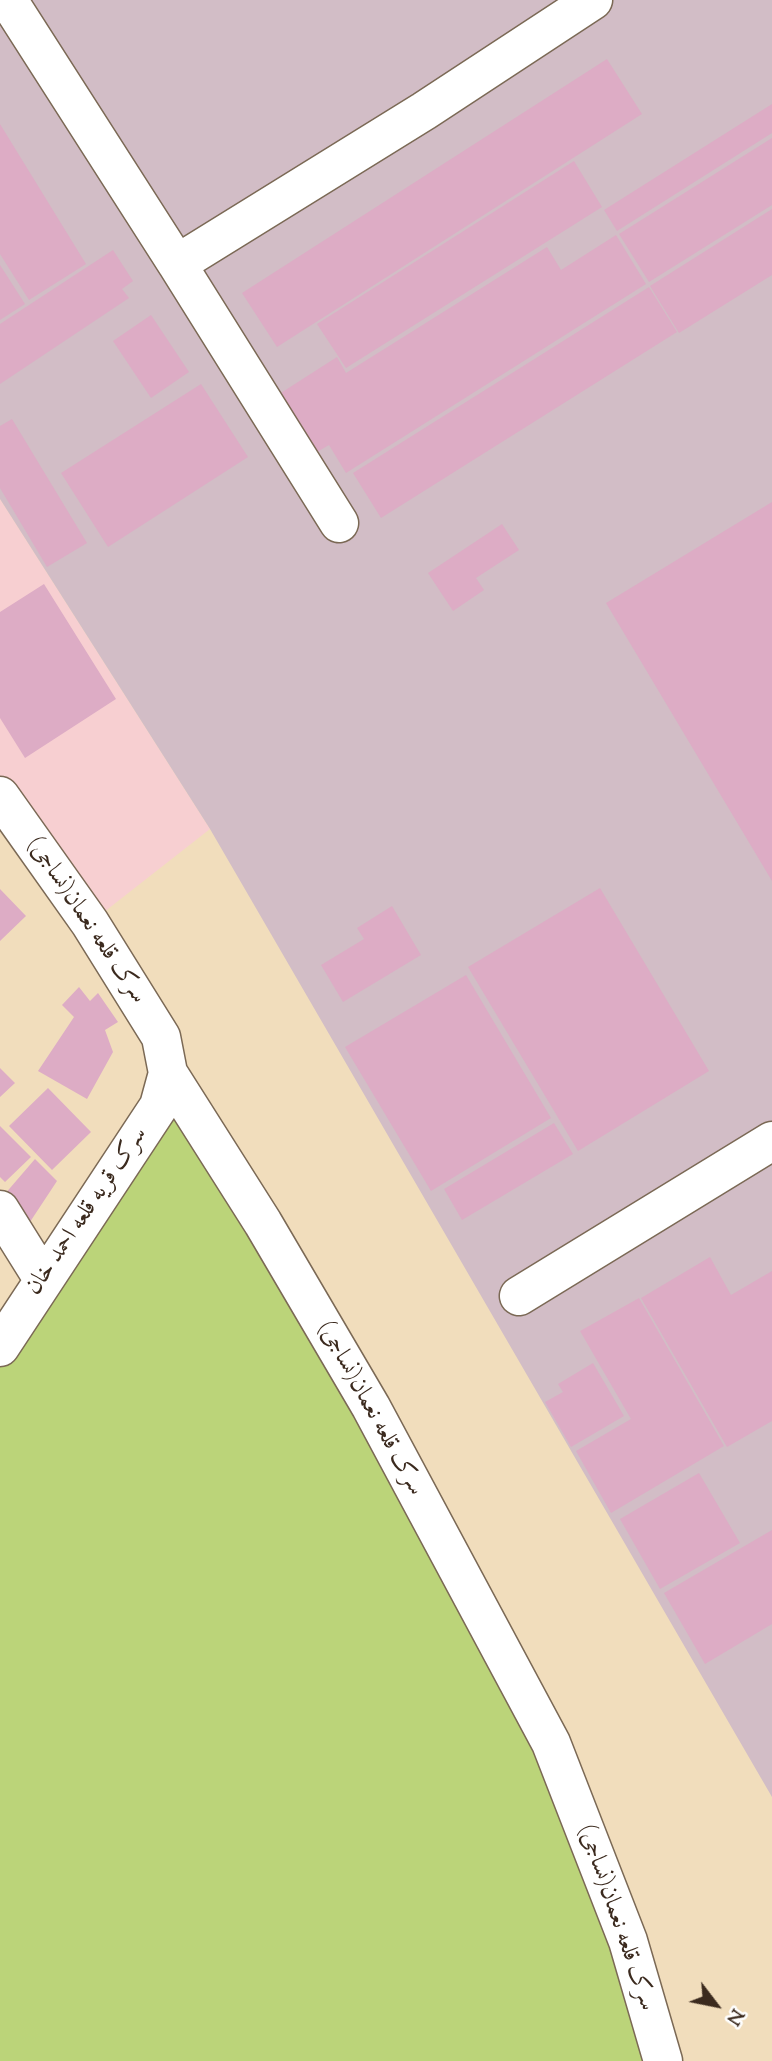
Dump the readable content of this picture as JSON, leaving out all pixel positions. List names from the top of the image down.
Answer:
{
  "streets": {
    "street": ["سرک قلعه نعمان(نساجی)", "سرک قریه قلعه احمد خان"]
  },
  "crossings": [
    ["سرک قلعه نعمان(نساجی)", "سرک قریه قلعه احمد خان"]
  ],
  "north": "bottom right"
}
